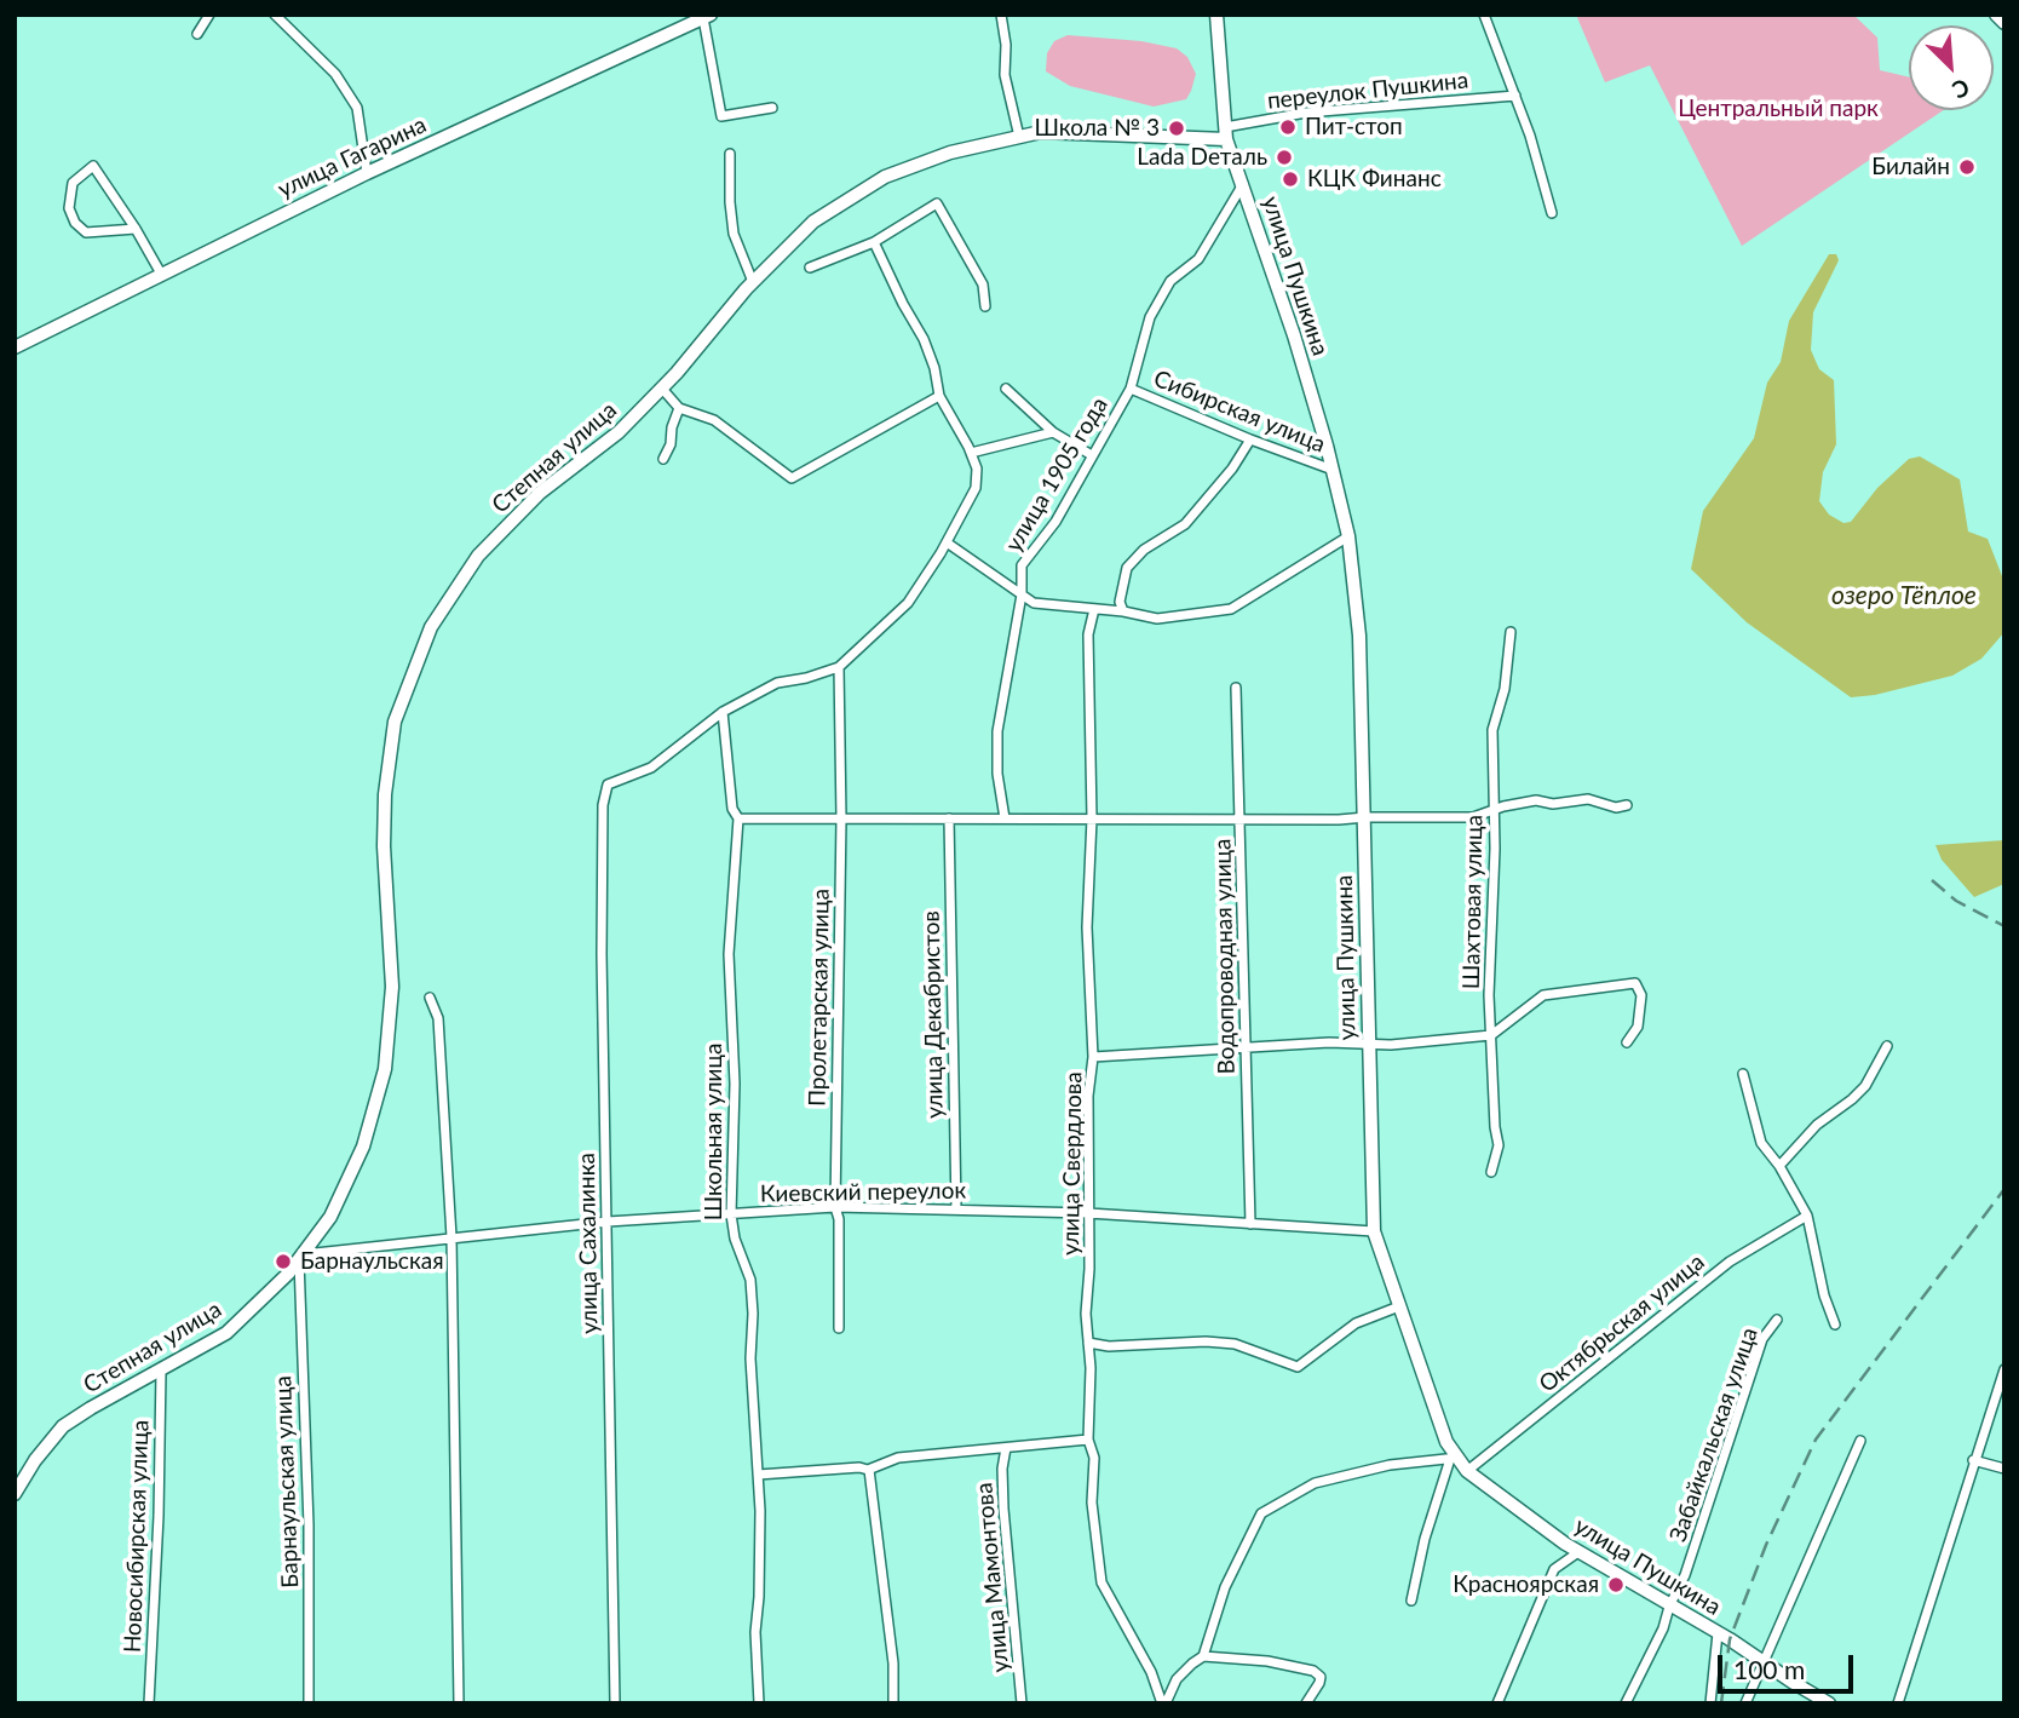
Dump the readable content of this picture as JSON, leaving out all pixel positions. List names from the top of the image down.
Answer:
{
  "streets": {
    "street": [
      "переулок Пушкина",
      "улица Гагарина",
      "улица Пушкина",
      "Сибирская улица",
      "Степная улица",
      "улица 1905 года",
      "Шахтовая улица",
      "Водопроводная улица",
      "Пролетарская улица",
      "улица Декабристов",
      "Школьная улица",
      "улица Свердлова",
      "Киевский переулок",
      "улица Сахалинка",
      "Октябрьская улица",
      "Забайкальская улица",
      "Барнаульская улица",
      "Новосибирская улица",
      "улица Мамонтова"
    ]
  },
  "crossings": [
    ["переулок Пушкина", "улица Пушкина"],
    ["переулок Пушкина", "Степная улица"],
    ["улица Пушкина", "Сибирская улица"],
    ["улица Пушкина", "Степная улица"],
    ["улица Пушкина", "улица 1905 года"],
    ["улица Пушкина", "Киевский переулок"],
    ["улица Пушкина", "Октябрьская улица"],
    ["улица Пушкина", "Забайкальская улица"],
    ["Сибирская улица", "улица 1905 года"],
    ["Степная улица", "Киевский переулок"],
    ["Степная улица", "Барнаульская улица"],
    ["Степная улица", "Новосибирская улица"],
    ["Водопроводная улица", "Киевский переулок"],
    ["Пролетарская улица", "Киевский переулок"],
    ["улица Декабристов", "Киевский переулок"],
    ["Школьная улица", "Киевский переулок"],
    ["Школьная улица", "улица Сахалинка"],
    ["улица Свердлова", "Киевский переулок"],
    ["Киевский переулок", "улица Сахалинка"],
    ["Киевский переулок", "Барнаульская улица"]
  ],
  "water": ["озеро Тёплое"],
  "parks": ["Центральный парк"],
  "places": [
    "Пит-стоп",
    "Школа № 3",
    "Lada Dеталь",
    "Билайн",
    "КЦК Финанс",
    "Барнаульская",
    "Красноярская"
  ],
  "scale_bar": "100 m",
  "north": "bottom right"
}
